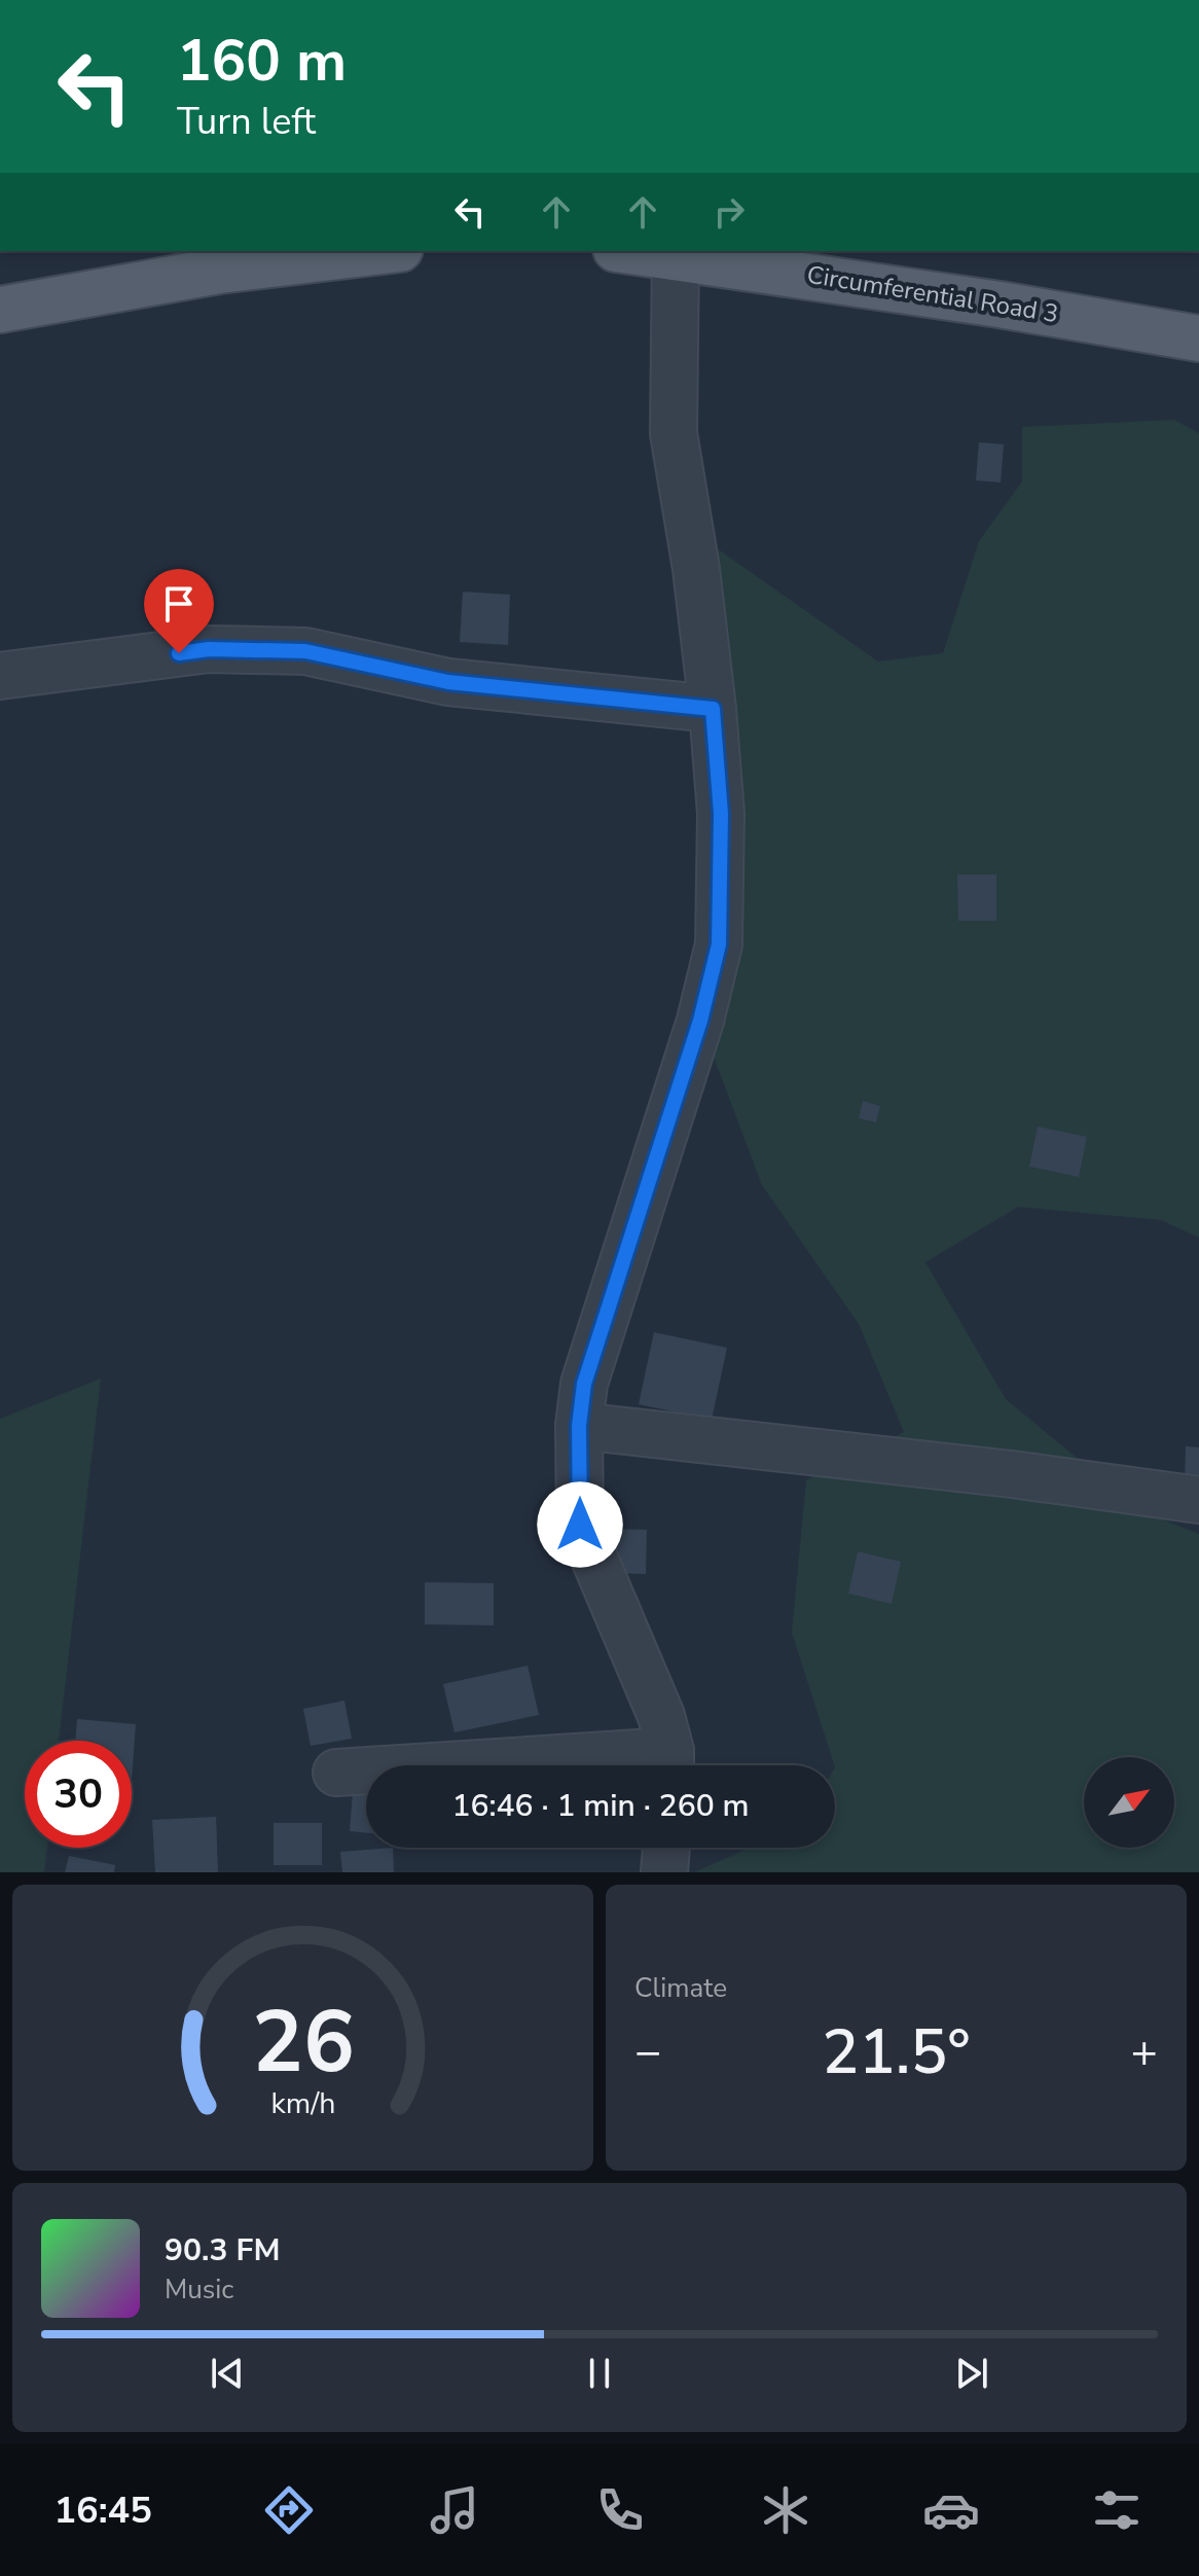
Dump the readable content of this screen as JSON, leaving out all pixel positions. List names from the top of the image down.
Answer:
{
  "streets": {
    "main road": ["Circumferential Road 3"]
  },
  "north": "top right",
  "page": {
    "turn": ["160 m", "Turn left"],
    "limit": "30",
    "trip": "16:46 · 1 min · 260 m",
    "tile": "Climate",
    "heat": ["−", "21.5°", "+"],
    "song": ["90.3 FM", "Music"],
    "tabs": "16:45",
    "gauge": ["26", "km/h"]
  }
}
